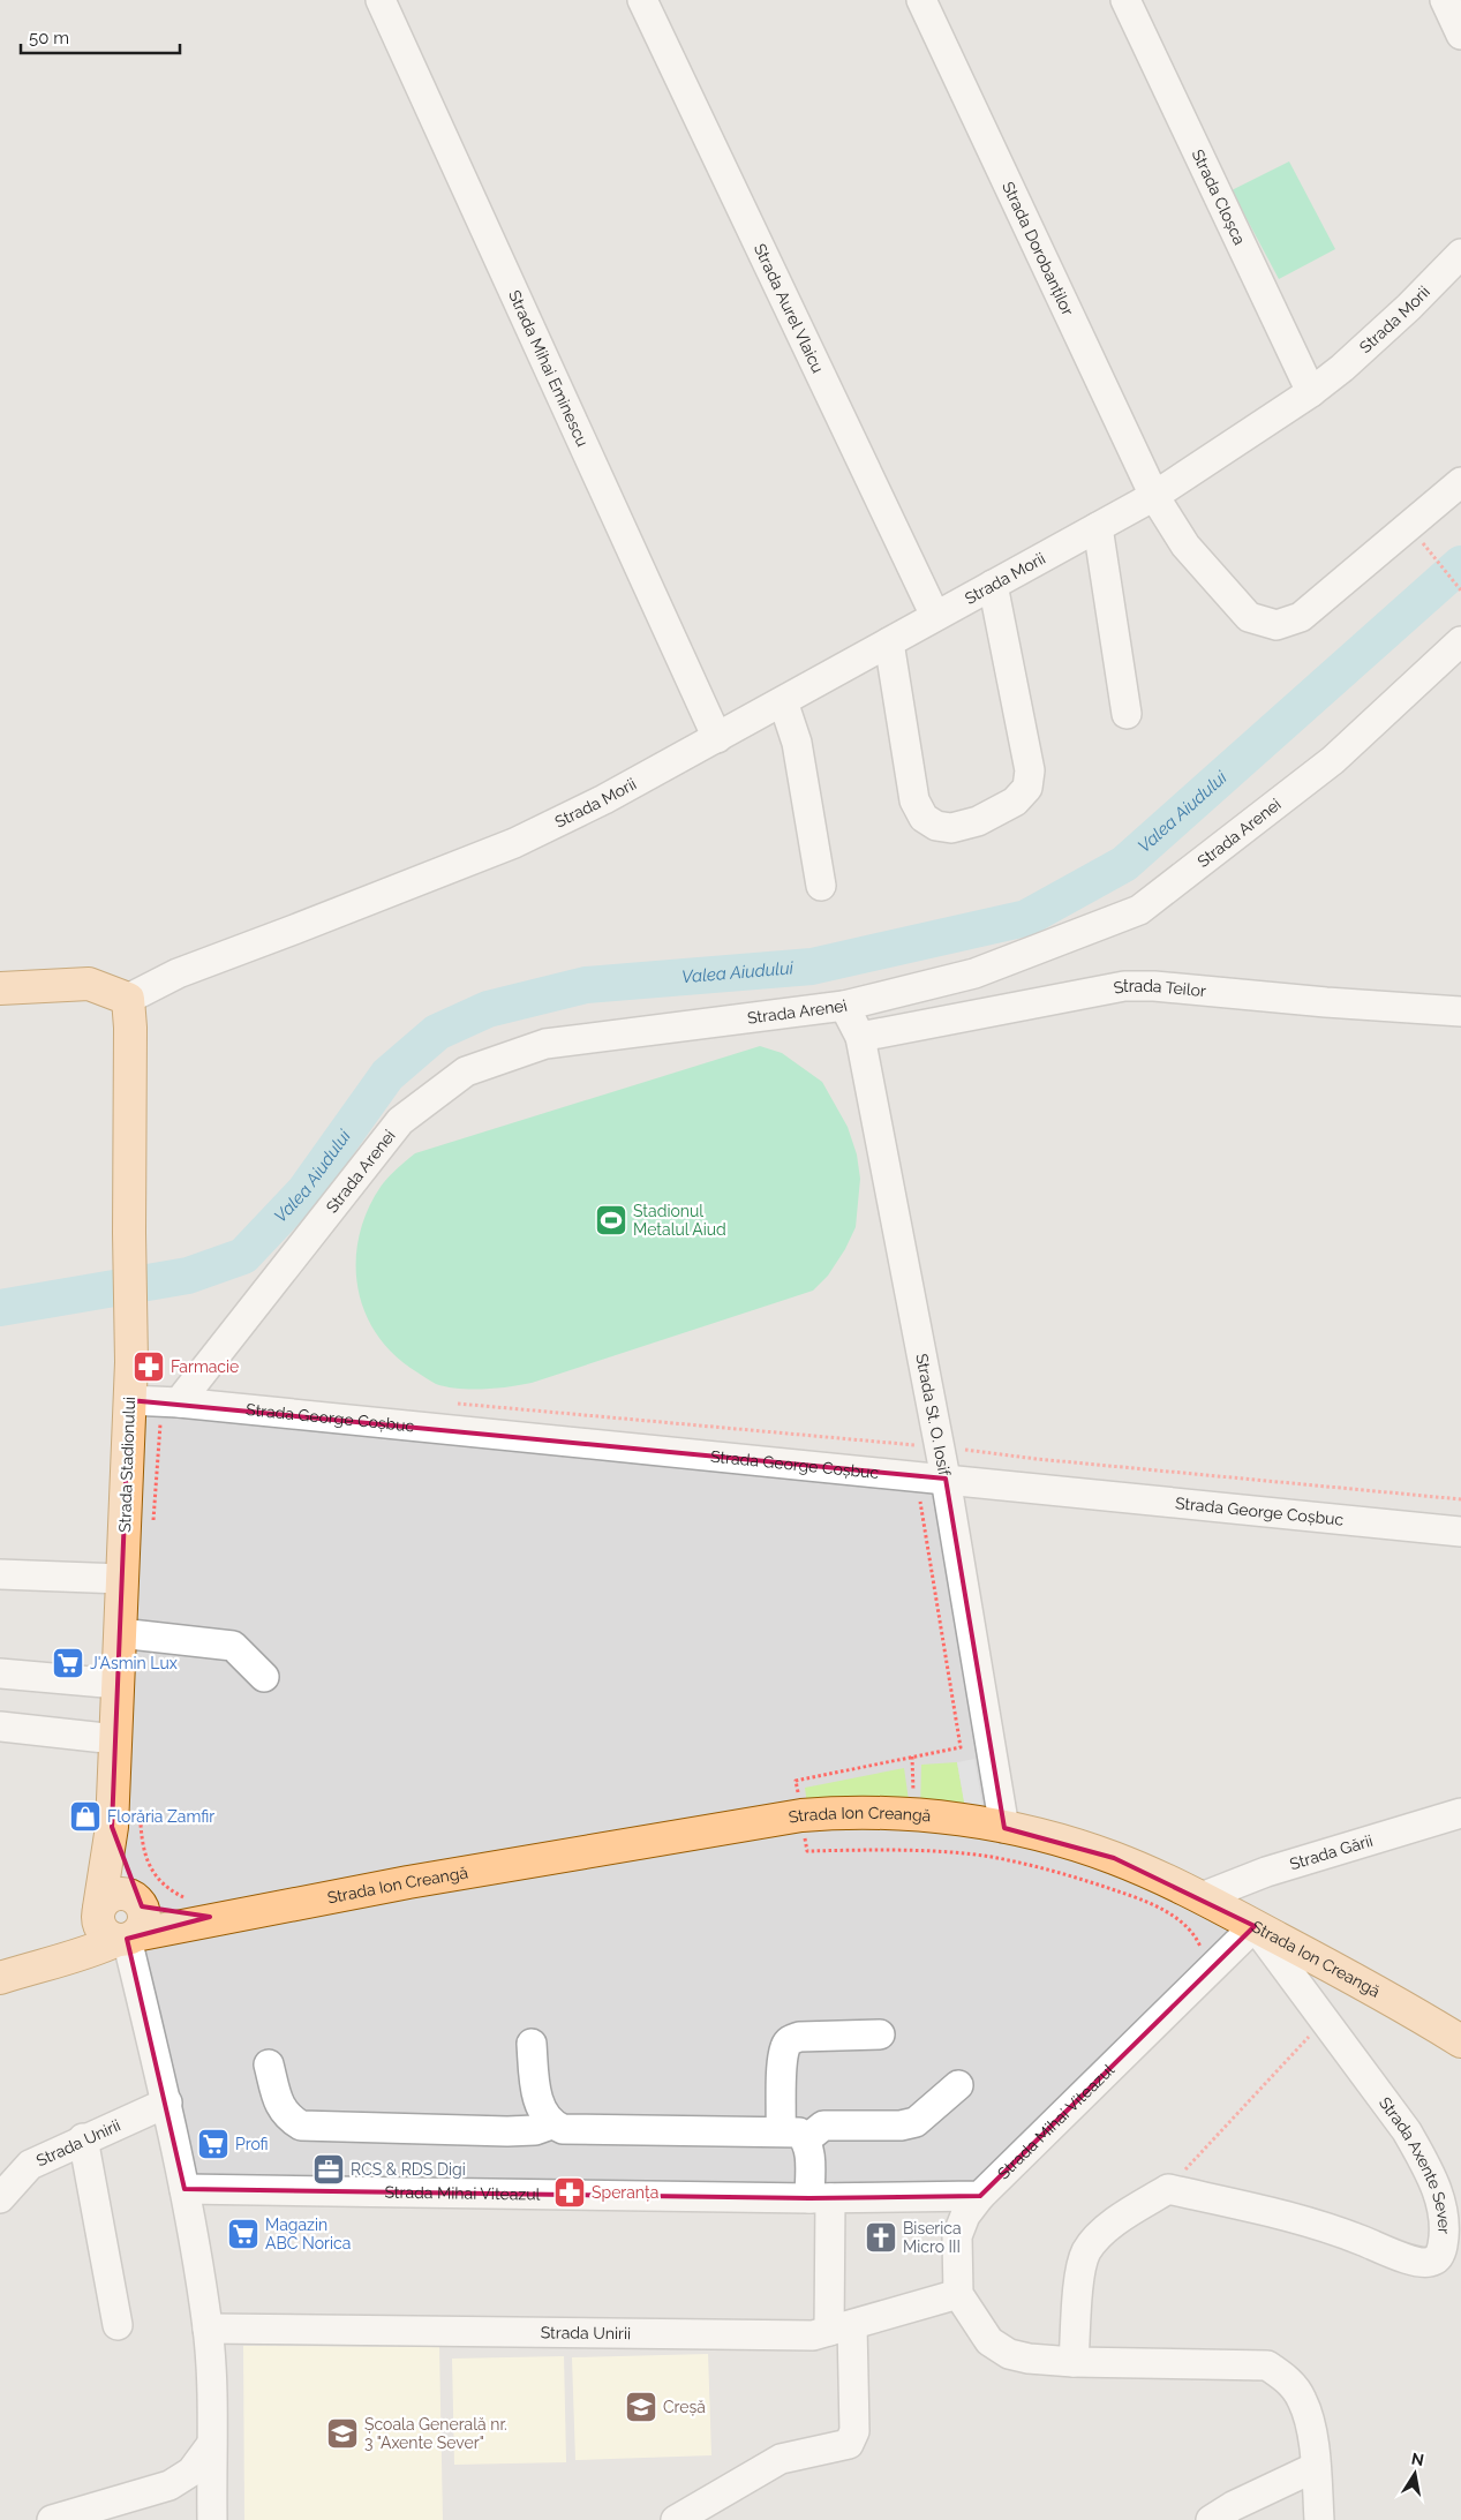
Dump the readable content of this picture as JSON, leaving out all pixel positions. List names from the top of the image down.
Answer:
{
  "streets": {
    "main road": ["Strada Stadionului", "Strada Ion Creangă"],
    "street": [
      "Strada Cloșca",
      "Strada Dorobanților",
      "Strada Aurel Vlaicu",
      "Strada Morii",
      "Strada Mihai Eminescu",
      "Strada Arenei",
      "Strada Teilor",
      "Strada St. O. Iosif",
      "Strada George Coșbuc",
      "Strada Gării",
      "Strada Mihai Viteazul",
      "Strada Unirii",
      "Strada Axente Sever"
    ]
  },
  "crossings": [
    ["Strada Cloșca", "Strada Morii"],
    ["Strada Dorobanților", "Strada Morii"],
    ["Strada Aurel Vlaicu", "Strada Morii"],
    ["Strada Morii", "Strada Mihai Eminescu"],
    ["Strada Morii", "Strada Stadionului"],
    ["Strada Arenei", "Strada St. O. Iosif"],
    ["Strada Arenei", "Strada George Coșbuc"],
    ["Strada Teilor", "Strada St. O. Iosif"],
    ["Strada St. O. Iosif", "Strada George Coșbuc"],
    ["Strada St. O. Iosif", "Strada Ion Creangă"],
    ["Strada George Coșbuc", "Strada Stadionului"],
    ["Strada Stadionului", "Strada Ion Creangă"],
    ["Strada Ion Creangă", "Strada Gării"],
    ["Strada Ion Creangă", "Strada Mihai Viteazul"],
    ["Strada Ion Creangă", "Strada Axente Sever"],
    ["Strada Mihai Viteazul", "Strada Axente Sever"]
  ],
  "water": ["Valea Aiudului"],
  "places": {
    "sports": ["Stadionul Metalul Aiud"],
    "pharmacy": ["Farmacie", "Speranța"],
    "supermarket": ["J'Asmin Lux", "Profi", "Magazin ABC Norica"],
    "shop": ["Florăria Zamfir"],
    "office": ["RCS & RDS Digi"],
    "church": ["Biserica Micro III"],
    "school or university": ["Creșă", "Școala Generală nr. 3 \"Axente Sever\""]
  },
  "scale_bar": "50 m",
  "north": "top"
}
